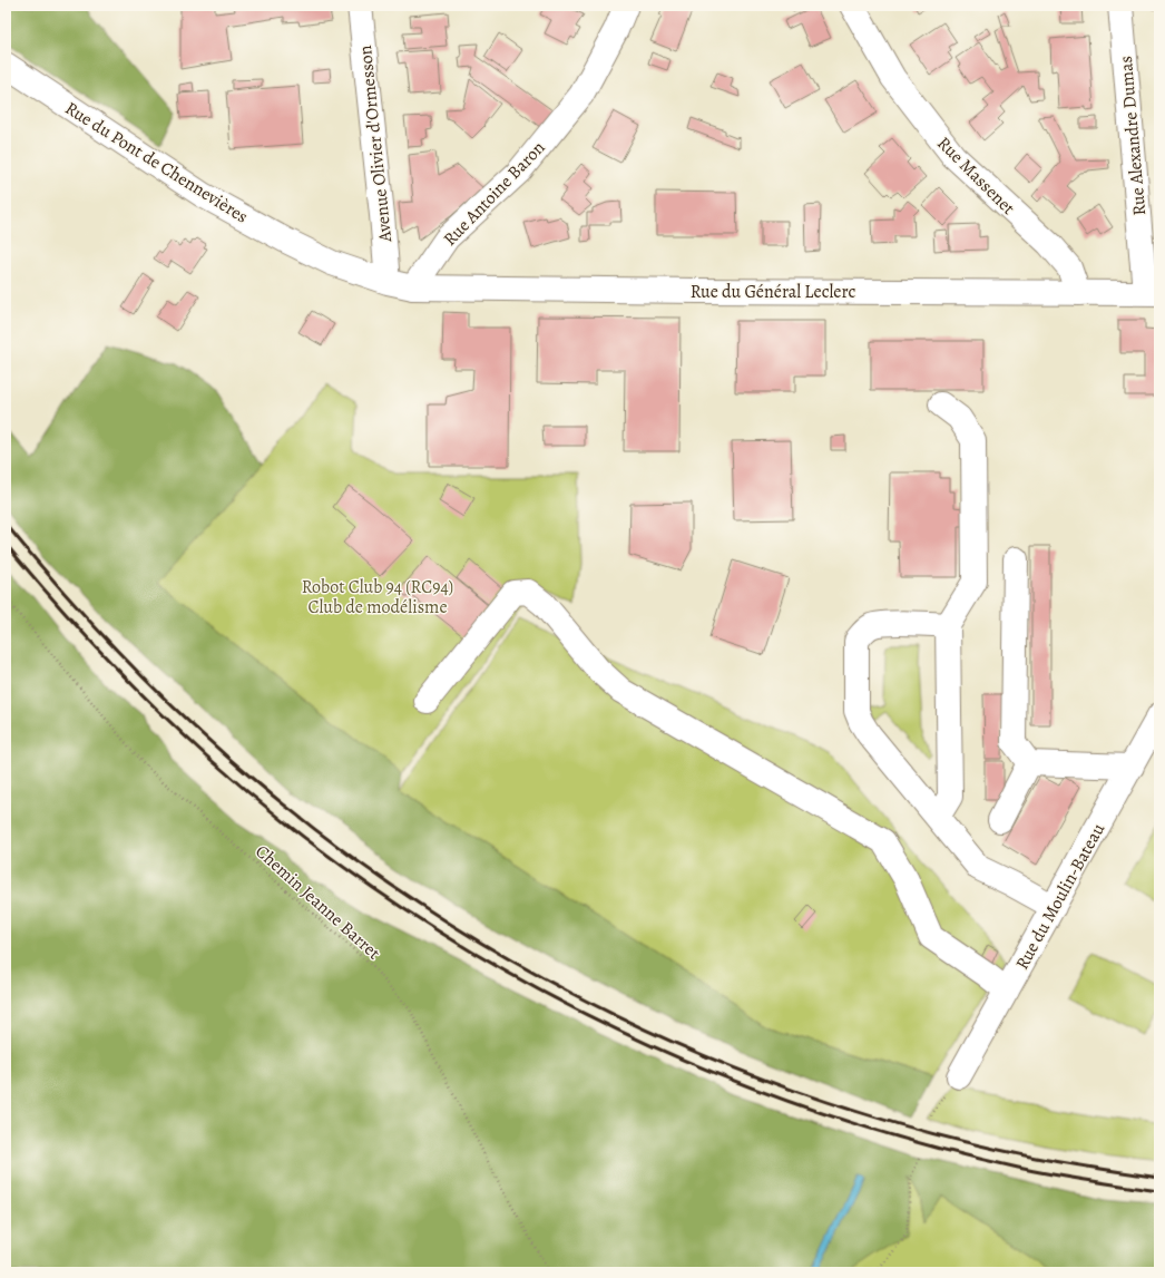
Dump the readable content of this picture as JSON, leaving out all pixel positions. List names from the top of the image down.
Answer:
{
  "streets": {
    "main road": [
      "Rue Alexandre Dumas",
      "Avenue Olivier d'Ormesson",
      "Rue du Pont de Chennevières",
      "Rue Massenet",
      "Rue Antoine Baron",
      "Rue du Général Leclerc",
      "Rue du Moulin-Bateau"
    ],
    "path": ["Chemin Jeanne Barret"]
  },
  "crossings": [
    ["Rue Alexandre Dumas", "Rue du Général Leclerc"],
    ["Avenue Olivier d'Ormesson", "Rue du Pont de Chennevières"],
    ["Avenue Olivier d'Ormesson", "Rue du Général Leclerc"],
    ["Rue du Pont de Chennevières", "Rue du Général Leclerc"],
    ["Rue Massenet", "Rue du Général Leclerc"],
    ["Rue Antoine Baron", "Rue du Général Leclerc"]
  ],
  "parks": ["Robot Club 94 (RC94) Club de modélisme"]
}
